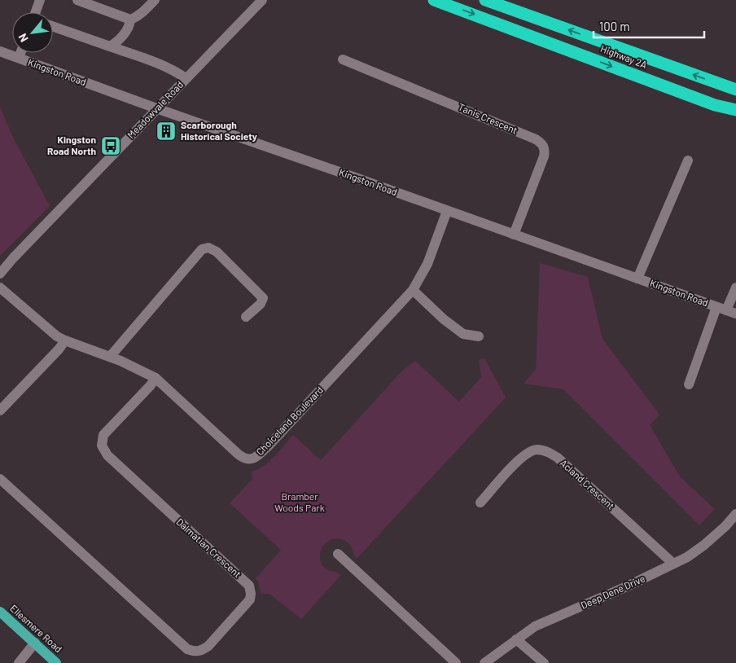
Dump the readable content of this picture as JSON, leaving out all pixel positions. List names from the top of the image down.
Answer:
{
  "streets": {
    "highway": ["Highway 2A"],
    "main road": ["Ellesmere Road"],
    "street": [
      "Kingston Road",
      "Meadowvale Road",
      "Tanis Crescent",
      "Choiceland Boulevard",
      "Acland Crescent",
      "Dalmatian Crescent",
      "Deep Dene Drive"
    ]
  },
  "crossings": [
    ["Kingston Road", "Meadowvale Road"],
    ["Kingston Road", "Tanis Crescent"],
    ["Kingston Road", "Choiceland Boulevard"],
    ["Choiceland Boulevard", "Dalmatian Crescent"],
    ["Acland Crescent", "Deep Dene Drive"]
  ],
  "parks": ["Bramber Woods Park"],
  "places": {
    "building": ["Scarborough Historical Society"],
    "bus stop": ["Kingston Road North"]
  },
  "scale_bar": "100 m",
  "north": "bottom left"
}
